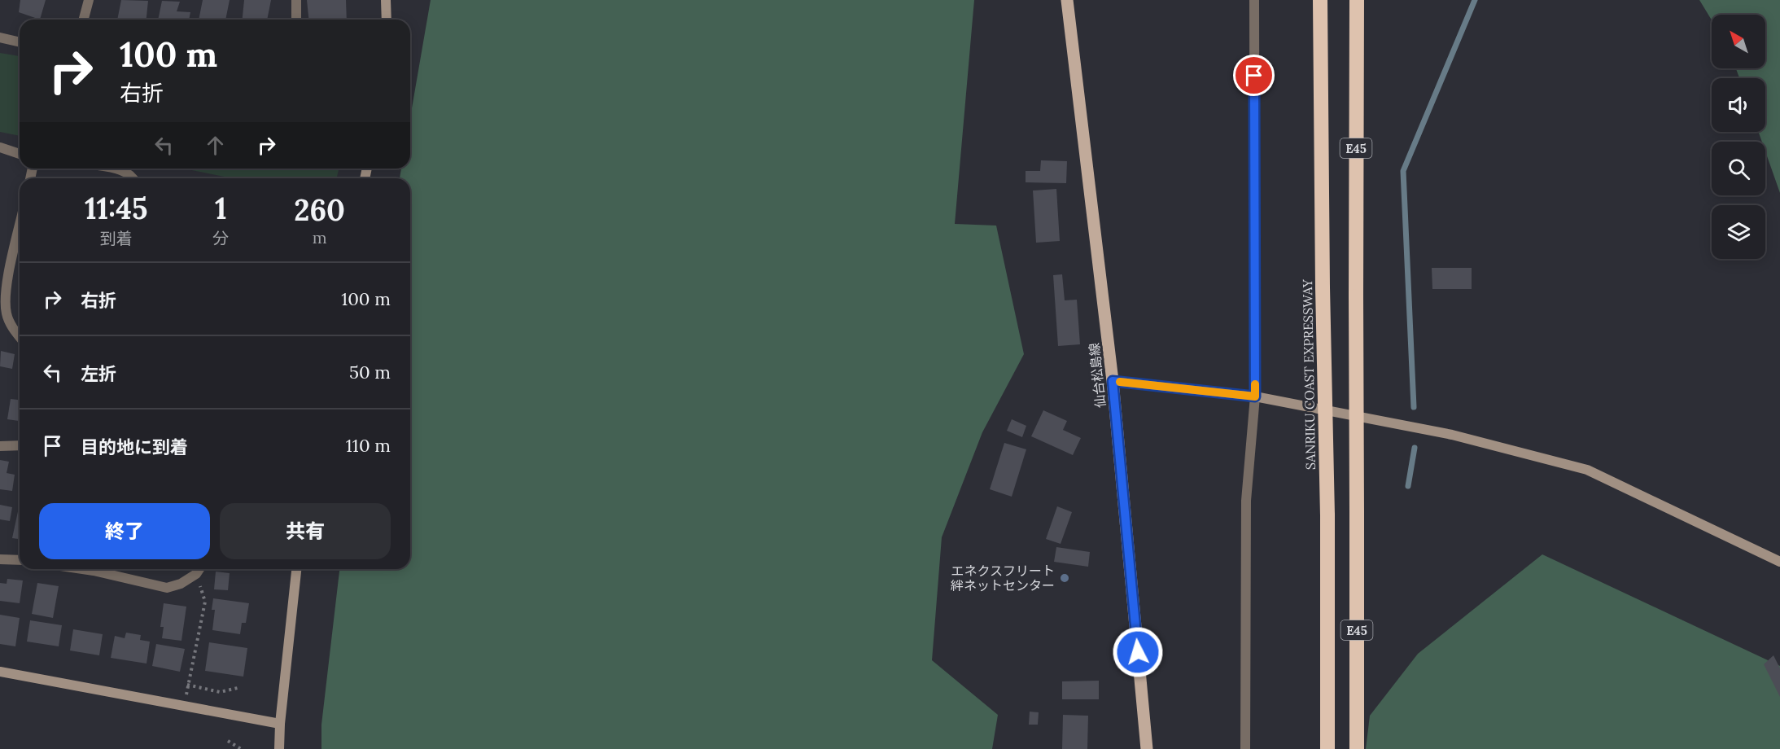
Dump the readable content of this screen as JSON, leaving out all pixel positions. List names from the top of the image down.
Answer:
{
  "streets": {
    "highway": ["E45", "SANRIKU COAST EXPRESSWAY"],
    "main road": ["仙台松島線"]
  },
  "places": ["エネクスフリート 絆ネットセンター"],
  "north": "top left",
  "page": {
    "turn": ["100 m", "右折"],
    "eta": [
      "11:45",
      "到着",
      "1",
      "分",
      "260",
      "m"
    ],
    "list": [
      {
        "name": "右折",
        "value": "100 m"
      },
      {
        "name": "左折",
        "value": "50 m"
      },
      {
        "name": "目的地に到着",
        "value": "110 m"
      }
    ],
    "buttons": ["終了", "共有"]
  }
}
